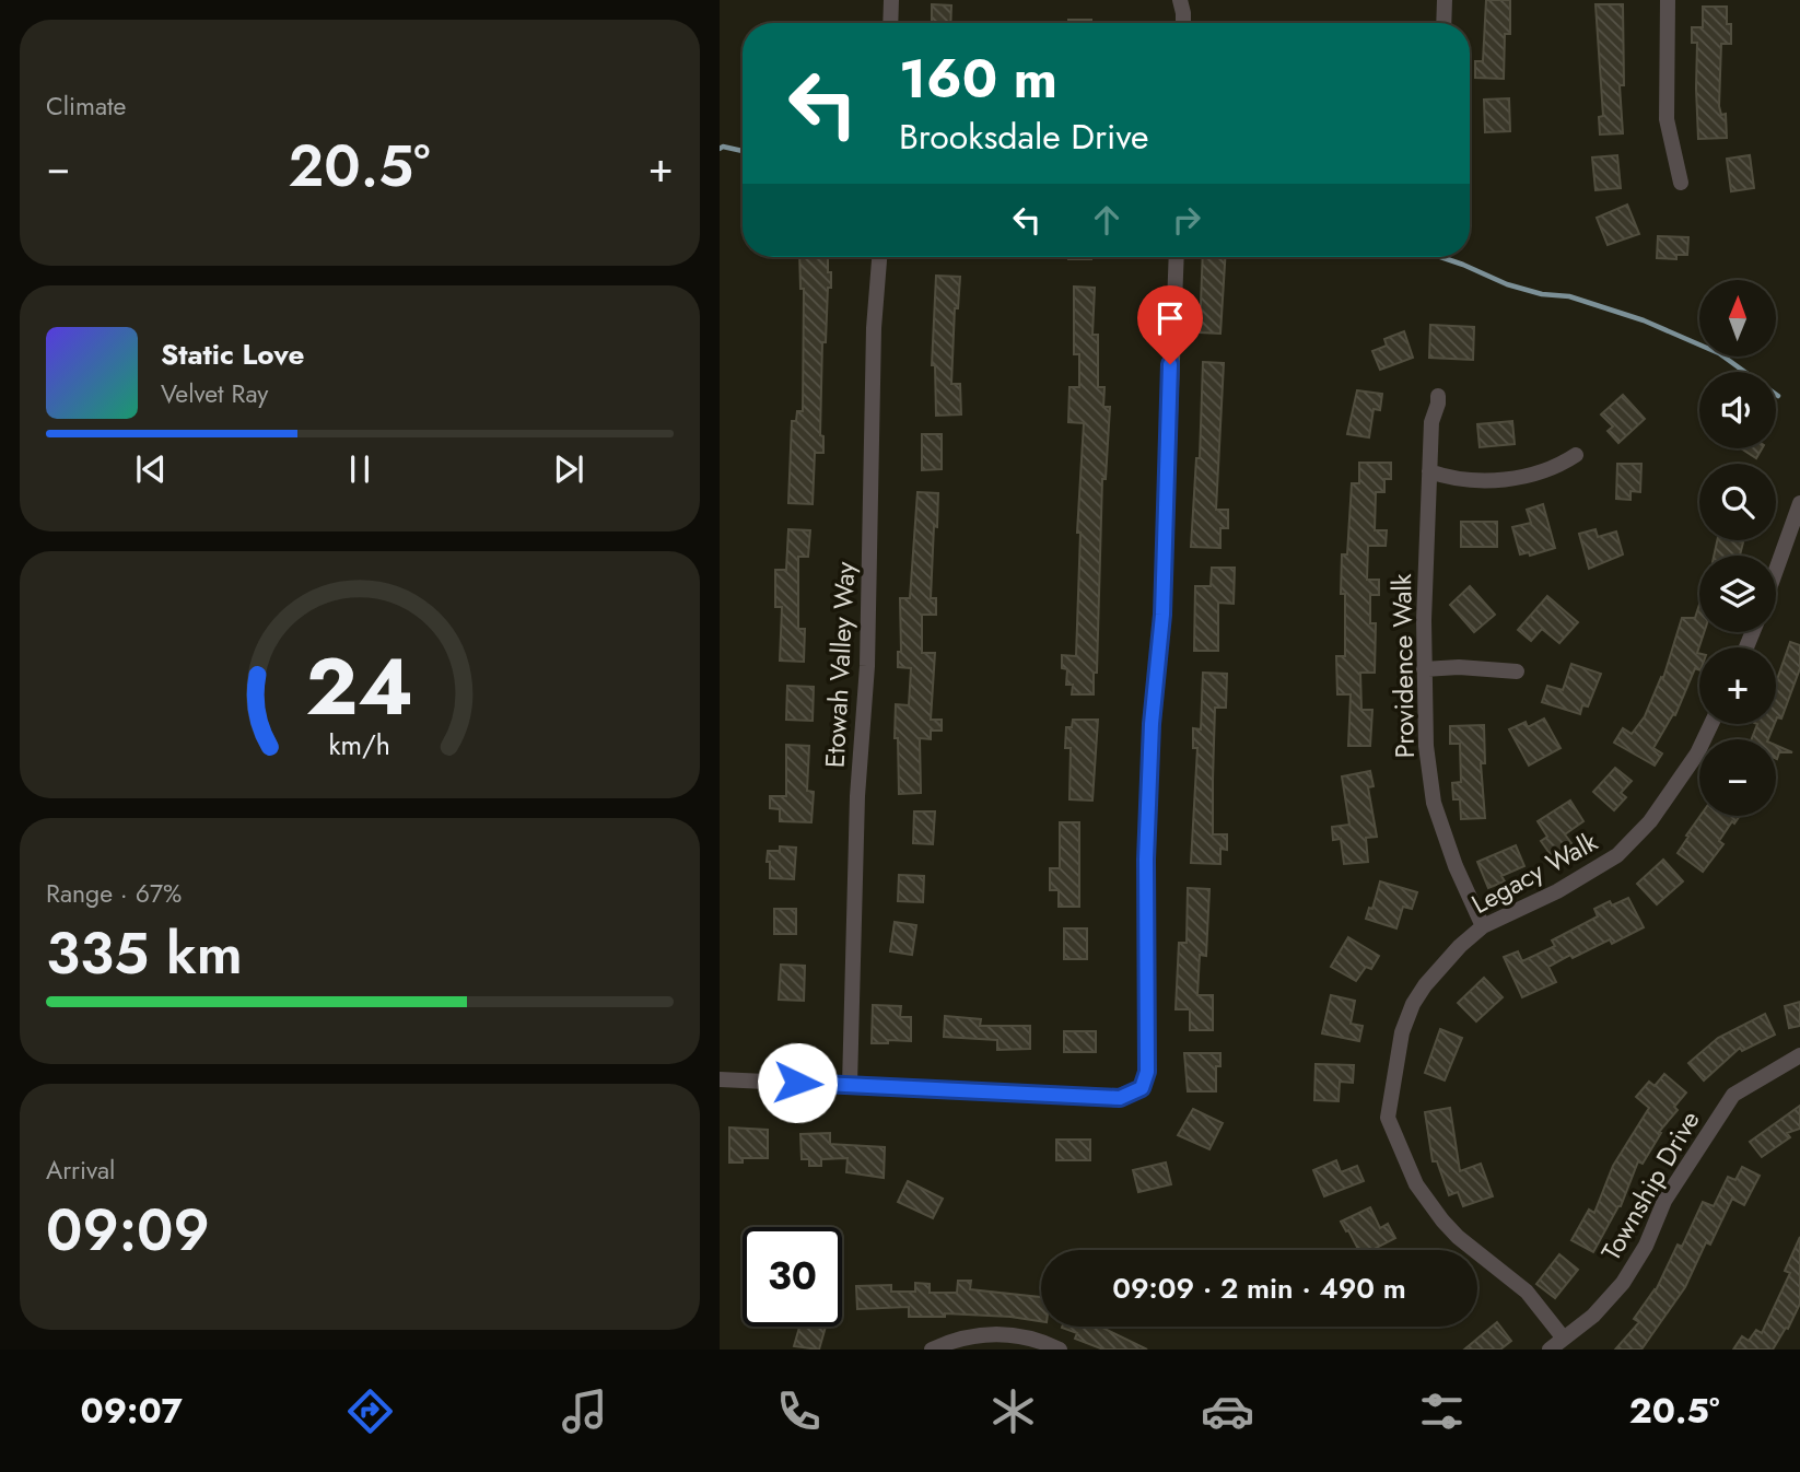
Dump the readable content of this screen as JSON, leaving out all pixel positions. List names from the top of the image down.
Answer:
{
  "streets": {
    "street": [
      "Etowah Valley Way",
      "Providence Walk",
      "Legacy Walk",
      "Township Drive"
    ]
  },
  "crossings": [
    ["Providence Walk", "Legacy Walk"],
    ["Legacy Walk", "Township Drive"]
  ],
  "north": "top",
  "page": {
    "tile": [
      "Climate",
      ["Range · 67%", "335 km"],
      ["Arrival", "09:09"]
    ],
    "turn": ["160 m", "Brooksdale Drive"],
    "heat": ["−", "20.5°", "+"],
    "map_buttons": ["+", "−"],
    "song": ["Static Love", "Velvet Ray"],
    "limit": "30",
    "trip": "09:09 · 2 min · 490 m",
    "tabs": ["09:07", "20.5°"],
    "gauge": ["24", "km/h"]
  }
}
